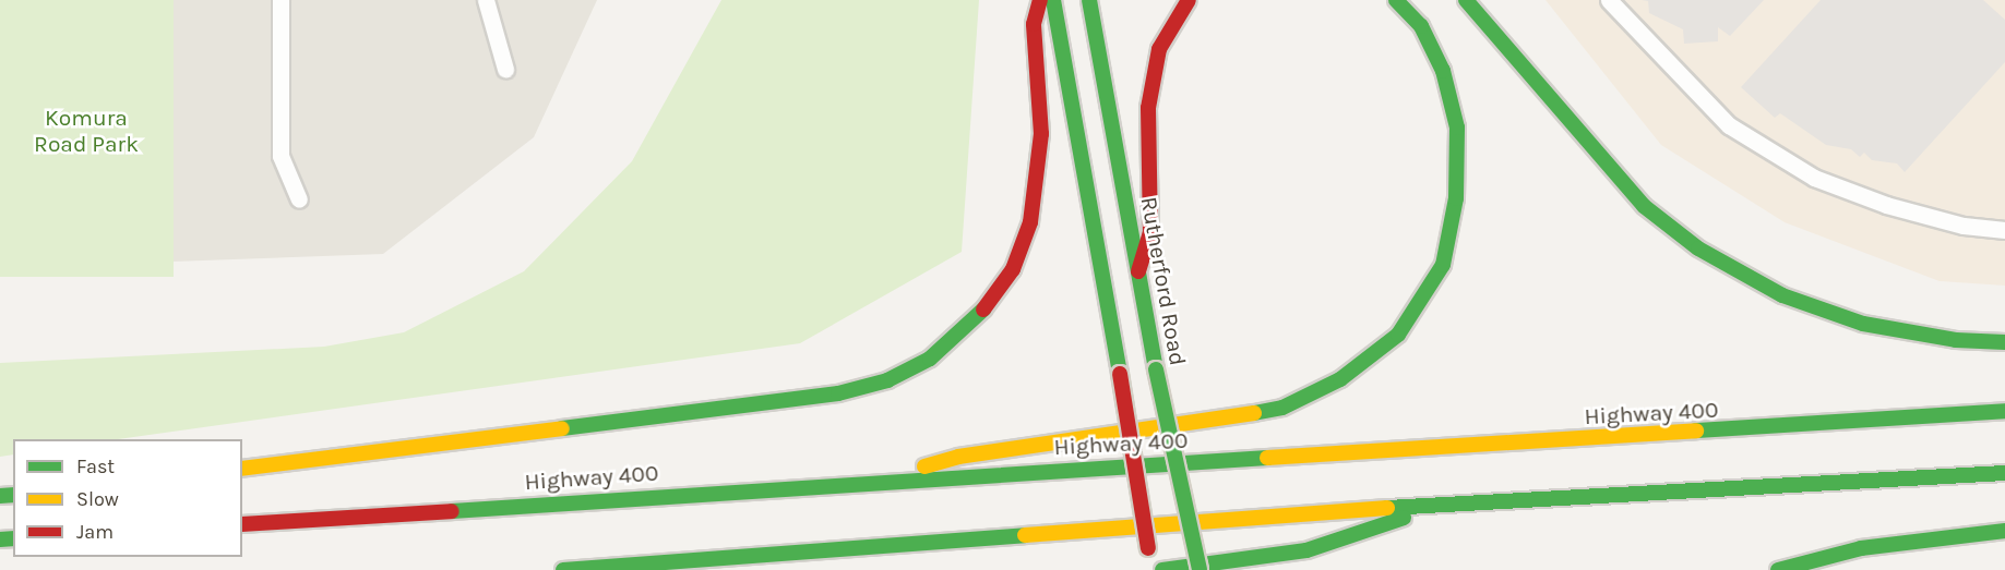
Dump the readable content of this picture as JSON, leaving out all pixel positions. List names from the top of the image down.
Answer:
{
  "streets": {
    "main road": ["Rutherford Road", "Highway 400"]
  },
  "parks": ["Komura Road Park"],
  "legend": ["Fast", "Slow", "Jam"]
}
